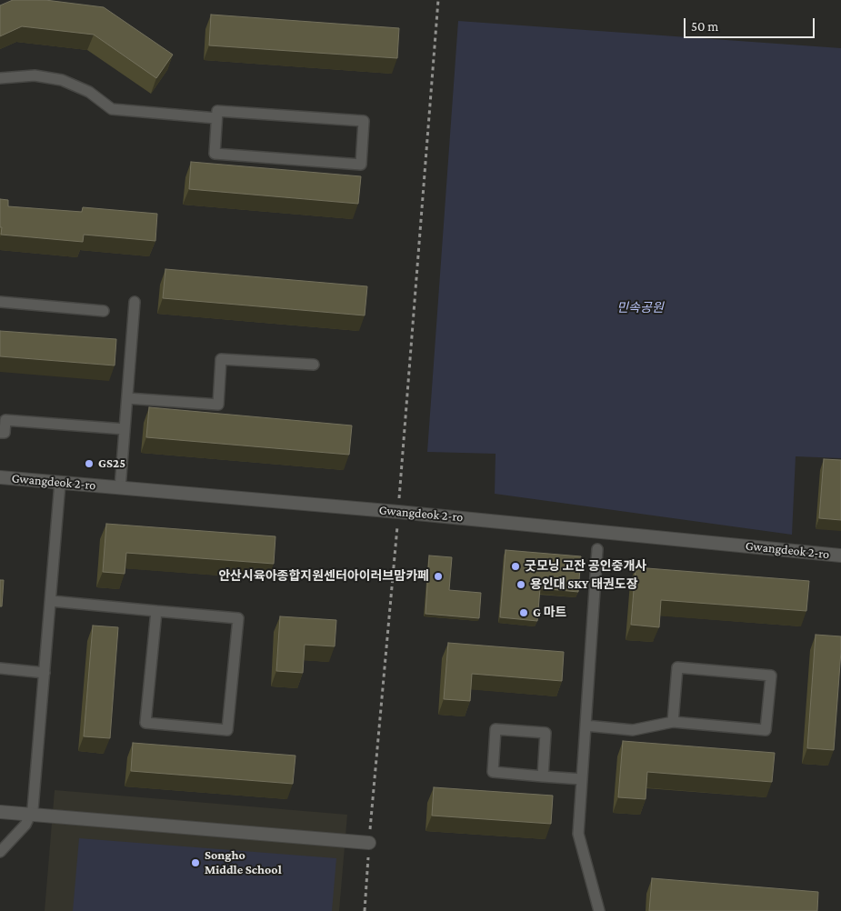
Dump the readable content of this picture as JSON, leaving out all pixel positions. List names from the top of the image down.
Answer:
{
  "streets": {
    "street": ["Gwangdeok 2-ro"]
  },
  "parks": ["민속공원"],
  "places": [
    "GS25",
    "굿모닝 고잔 공인중개사",
    "안산시육아종합지원센터아이러브맘카페",
    "용인대 SKY 태권도장",
    "G 마트",
    "Songho Middle School"
  ],
  "scale_bar": "50 m"
}
